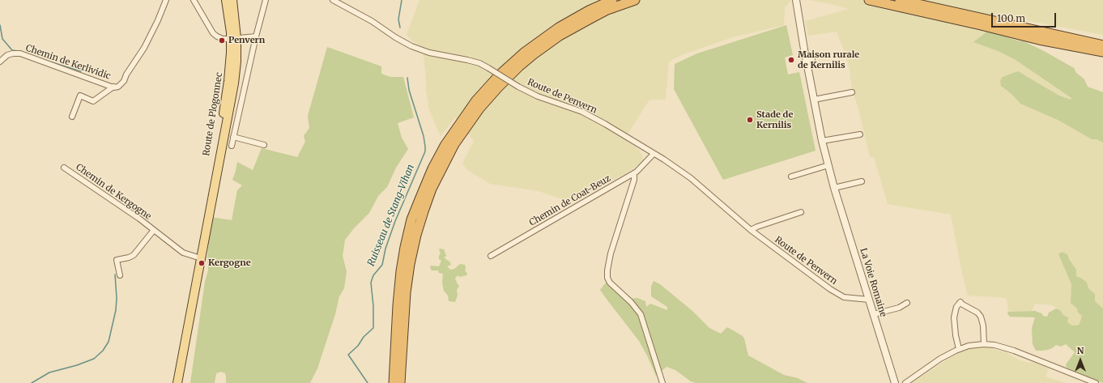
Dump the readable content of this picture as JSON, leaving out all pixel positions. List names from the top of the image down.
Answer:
{
  "streets": {
    "main road": ["Route de Plogonnec"],
    "street": [
      "Chemin de Kerlividic",
      "Route de Penvern",
      "Chemin de Kergogne",
      "Chemin de Coat-Beuz",
      "La Voie Romaine"
    ]
  },
  "crossings": [
    ["Route de Penvern", "Chemin de Coat-Beuz"],
    ["Route de Penvern", "La Voie Romaine"],
    ["Route de Plogonnec", "Chemin de Kergogne"]
  ],
  "water": ["Ruisseau de Stang-Vihan"],
  "places": [
    "Penvern",
    "Maison rurale de Kernilis",
    "Stade de Kernilis",
    "Kergogne"
  ],
  "scale_bar": "100 m",
  "north": "top"
}
